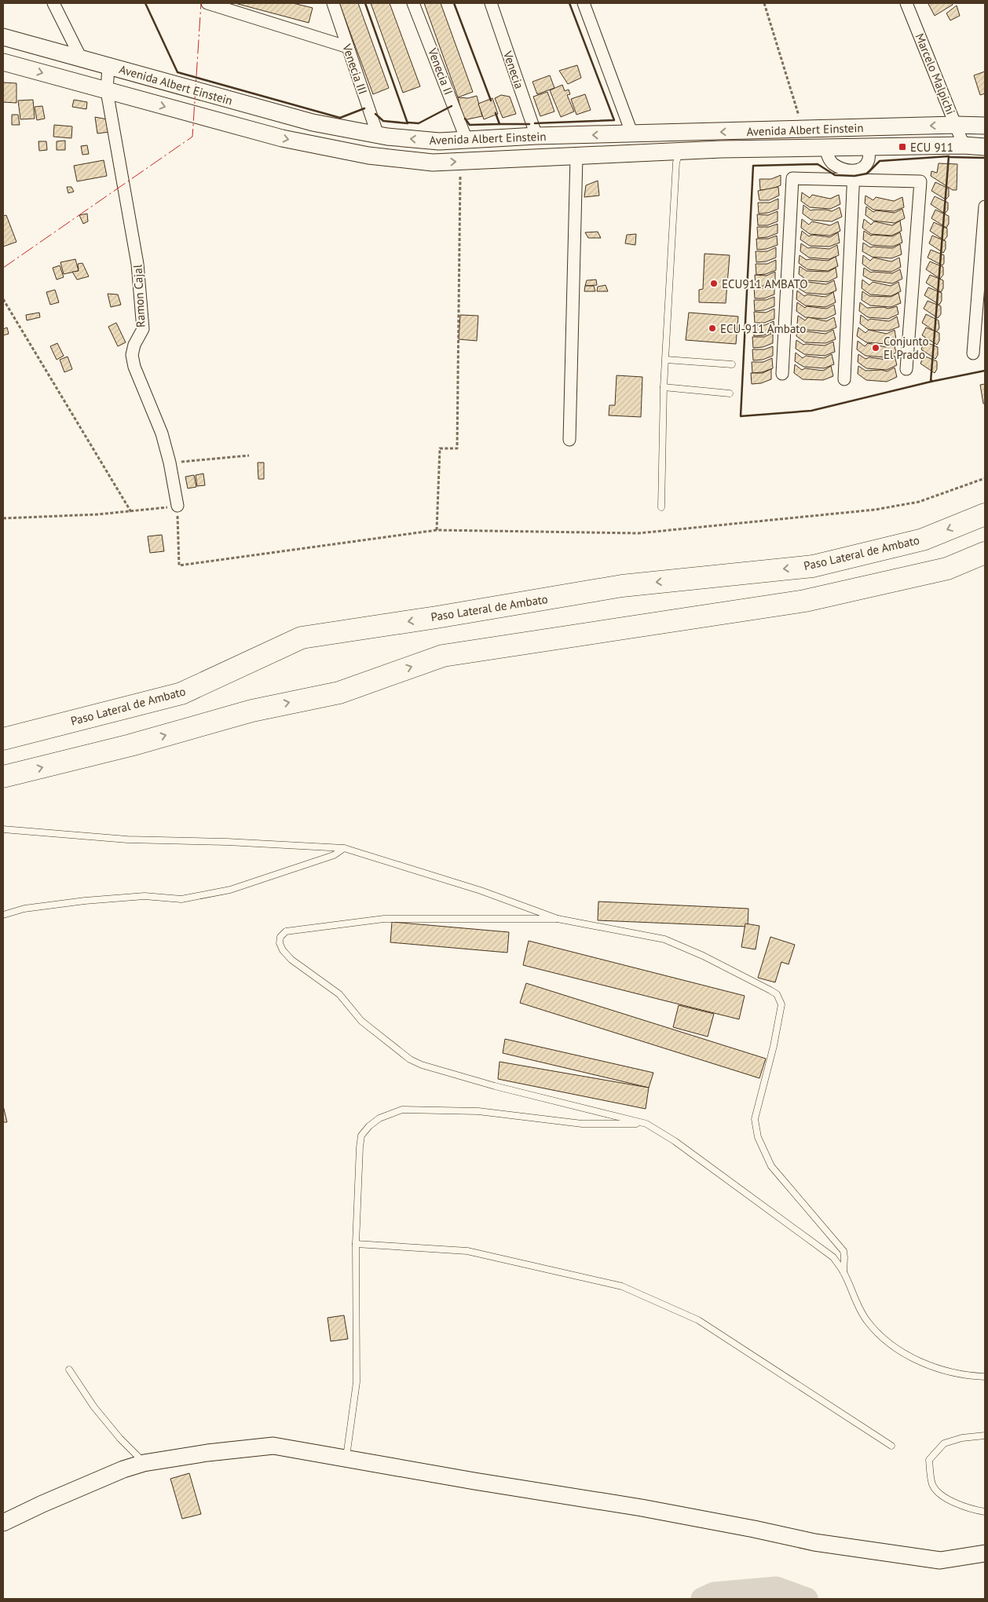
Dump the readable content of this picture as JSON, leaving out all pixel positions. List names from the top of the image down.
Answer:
{
  "streets": {
    "highway": ["Paso Lateral de Ambato"],
    "street": [
      "Venecia III",
      "Venecia",
      "Venecia II",
      "Marcelo Malpichi",
      "Avenida Albert Einstein",
      "Ramon Cajal"
    ]
  },
  "crossings": [
    ["Venecia III", "Avenida Albert Einstein"],
    ["Venecia", "Avenida Albert Einstein"],
    ["Venecia II", "Avenida Albert Einstein"],
    ["Marcelo Malpichi", "Avenida Albert Einstein"],
    ["Avenida Albert Einstein", "Ramon Cajal"]
  ],
  "places": {
    "transit": ["ECU 911"],
    "other": ["ECU911 AMBATO", "ECU-911 Ambato", "Conjunto El Prado"]
  }
}
